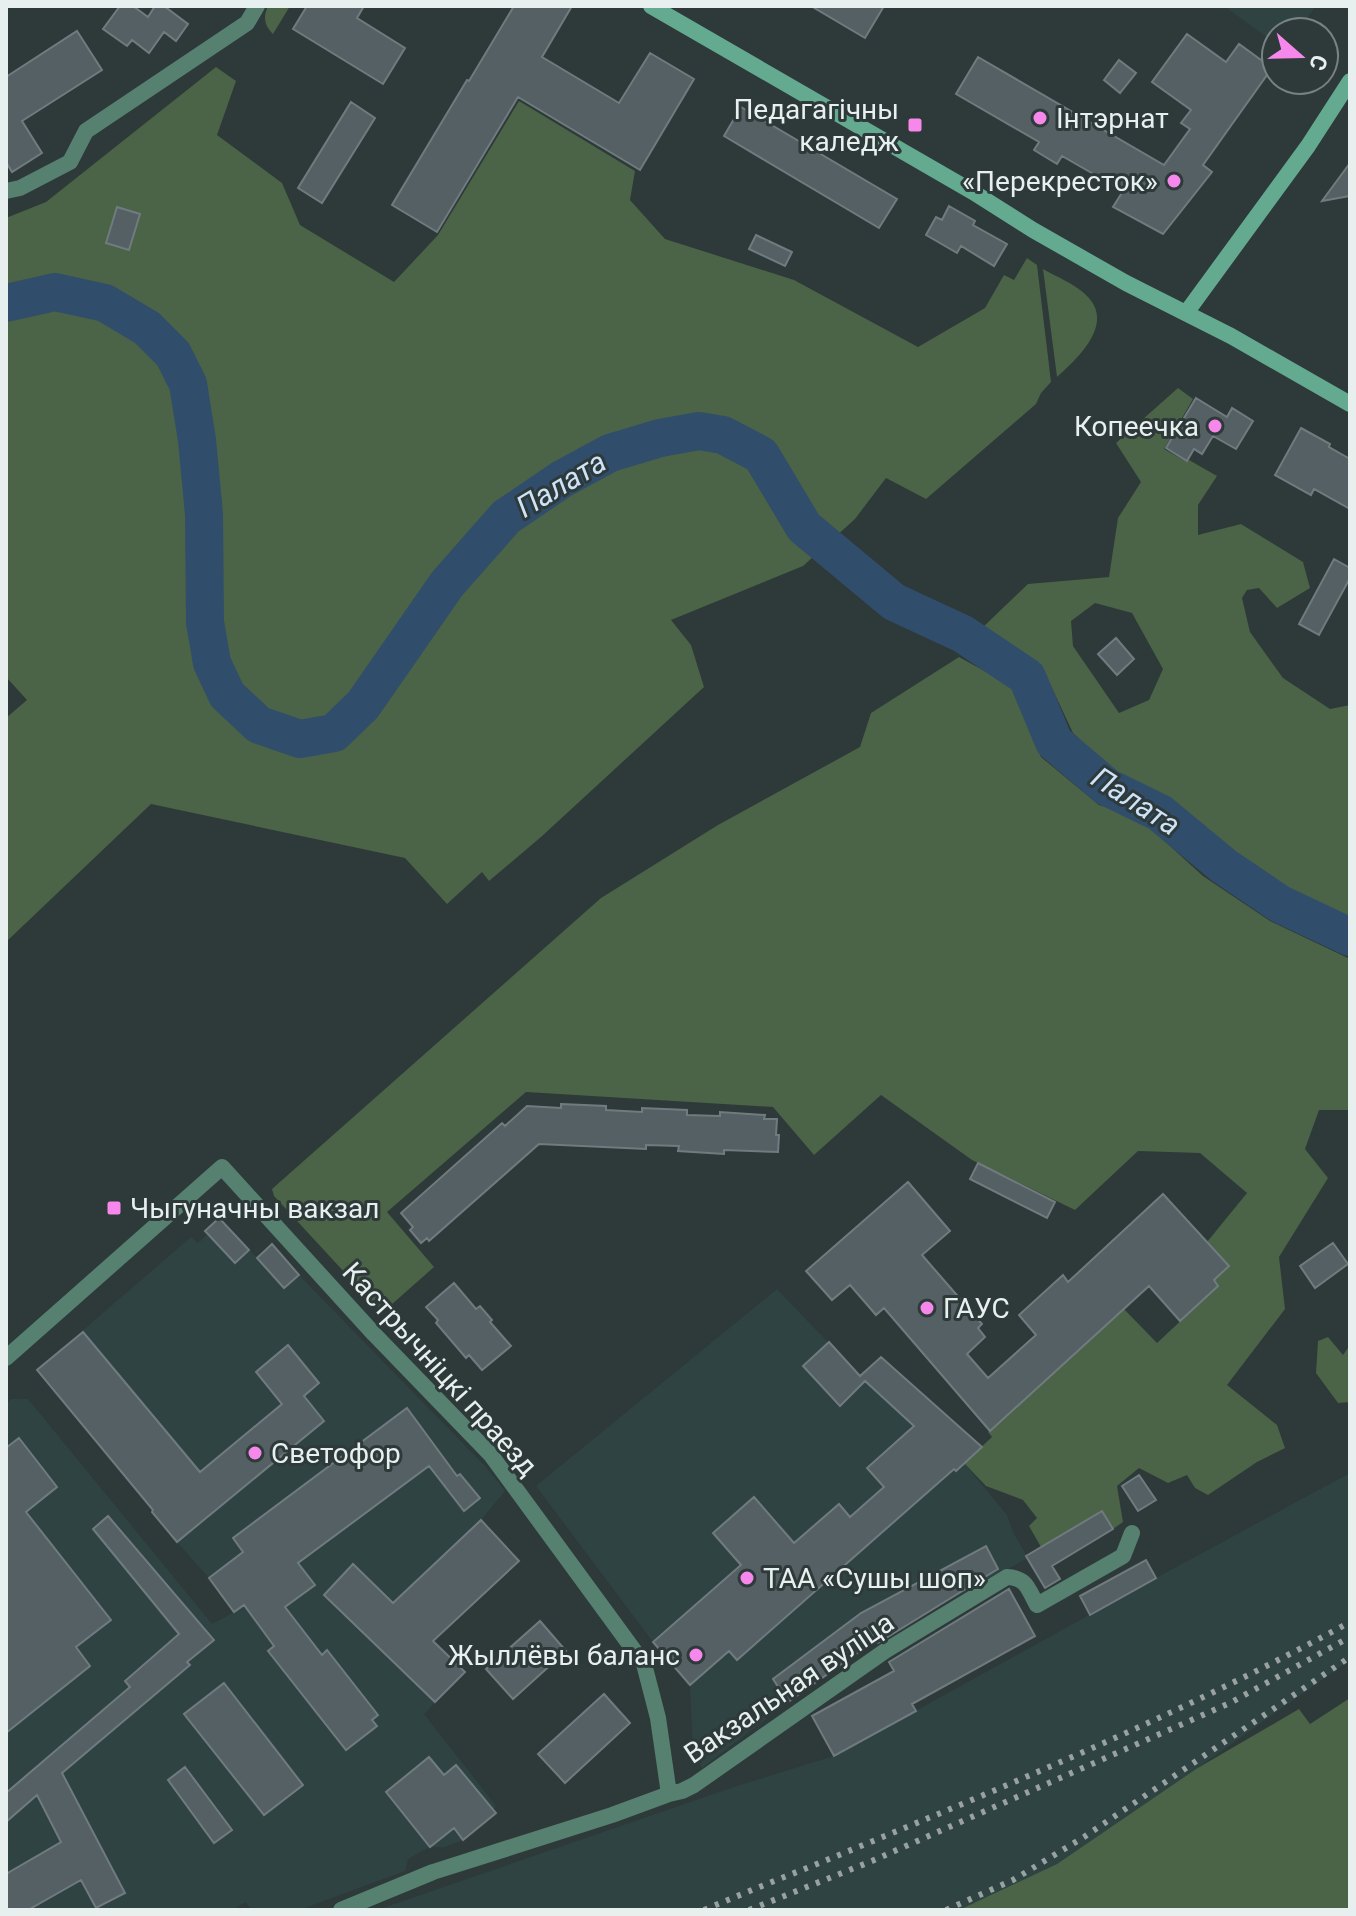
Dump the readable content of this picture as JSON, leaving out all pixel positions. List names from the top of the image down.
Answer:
{
  "streets": {
    "street": ["Кастрычніцкі праезд", "Вакзальная вуліца"]
  },
  "crossings": [
    ["Кастрычніцкі праезд", "Вакзальная вуліца"]
  ],
  "water": ["Палата"],
  "places": {
    "other": [
      "Інтэрнат",
      "«Перекресток»",
      "Копеечка",
      "ГАУС",
      "Светофор",
      "ТАА «Сушы шоп»",
      "Жыллёвы баланс"
    ],
    "transit": ["Педагагічны каледж", "Чыгуначны вакзал"]
  },
  "north": "right"
}
